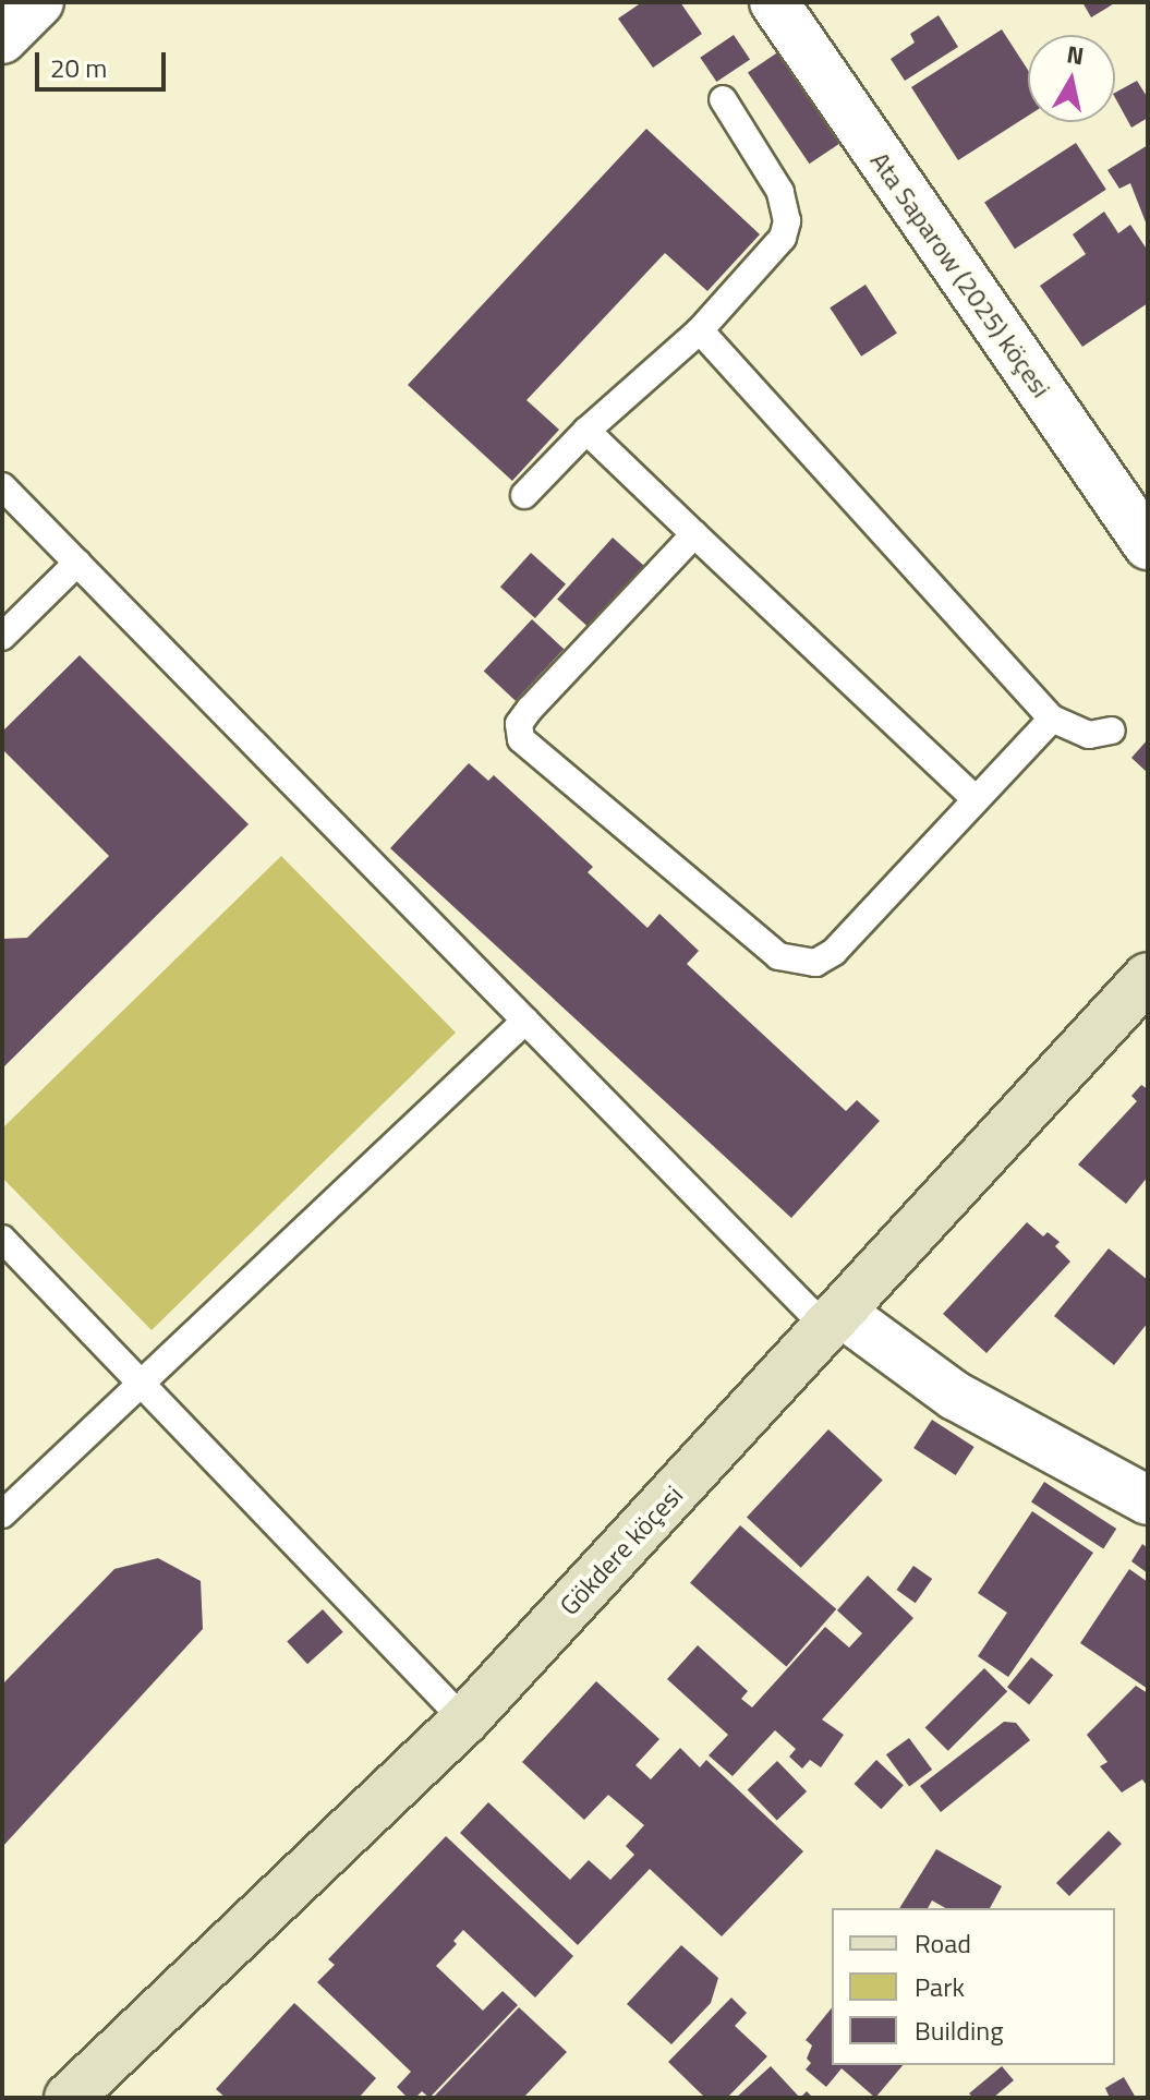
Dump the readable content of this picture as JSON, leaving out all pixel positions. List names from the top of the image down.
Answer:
{
  "streets": {
    "street": ["Ata Saparow (2025) köçesi", "Gökdere köçesi"]
  },
  "legend": ["Road", "Park", "Building"],
  "scale_bar": "20 m",
  "north": "top"
}
